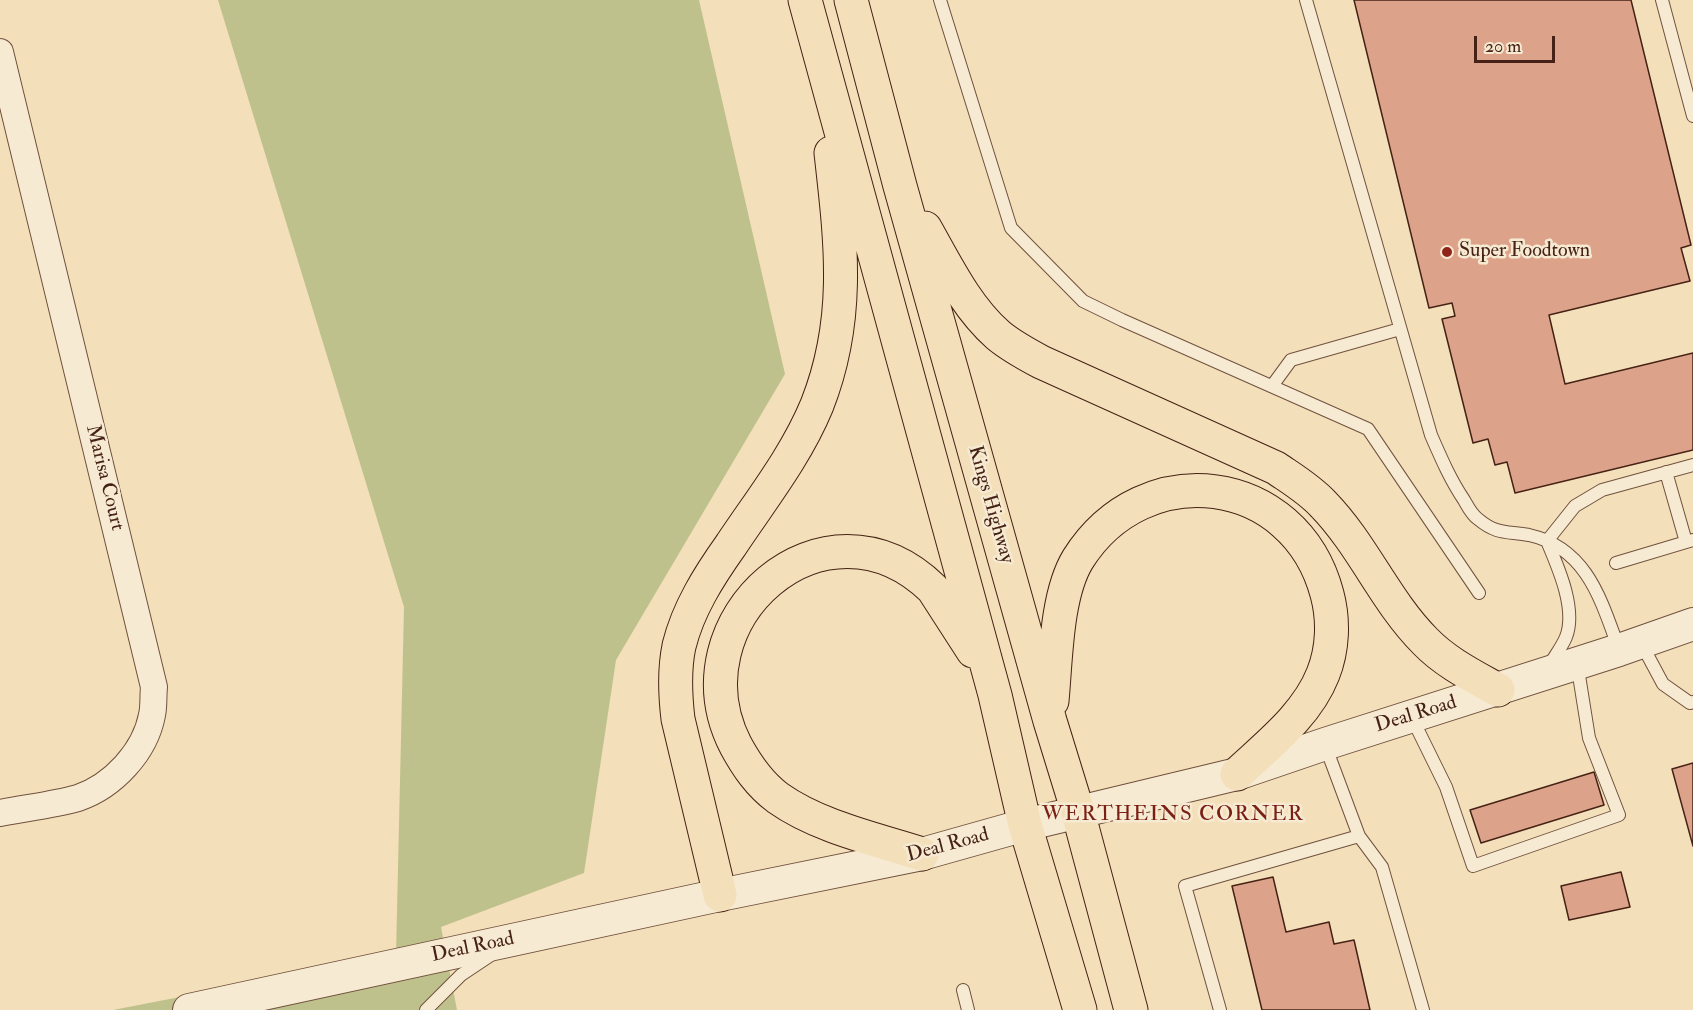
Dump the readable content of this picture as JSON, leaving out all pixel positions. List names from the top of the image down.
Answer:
{
  "streets": {
    "main road": ["Kings Highway"],
    "street": ["Marisa Court", "Deal Road"]
  },
  "crossings": [
    ["Kings Highway", "Deal Road"]
  ],
  "districts": ["WERTHEINS CORNER"],
  "places": ["Super Foodtown"],
  "scale_bar": "20 m"
}
